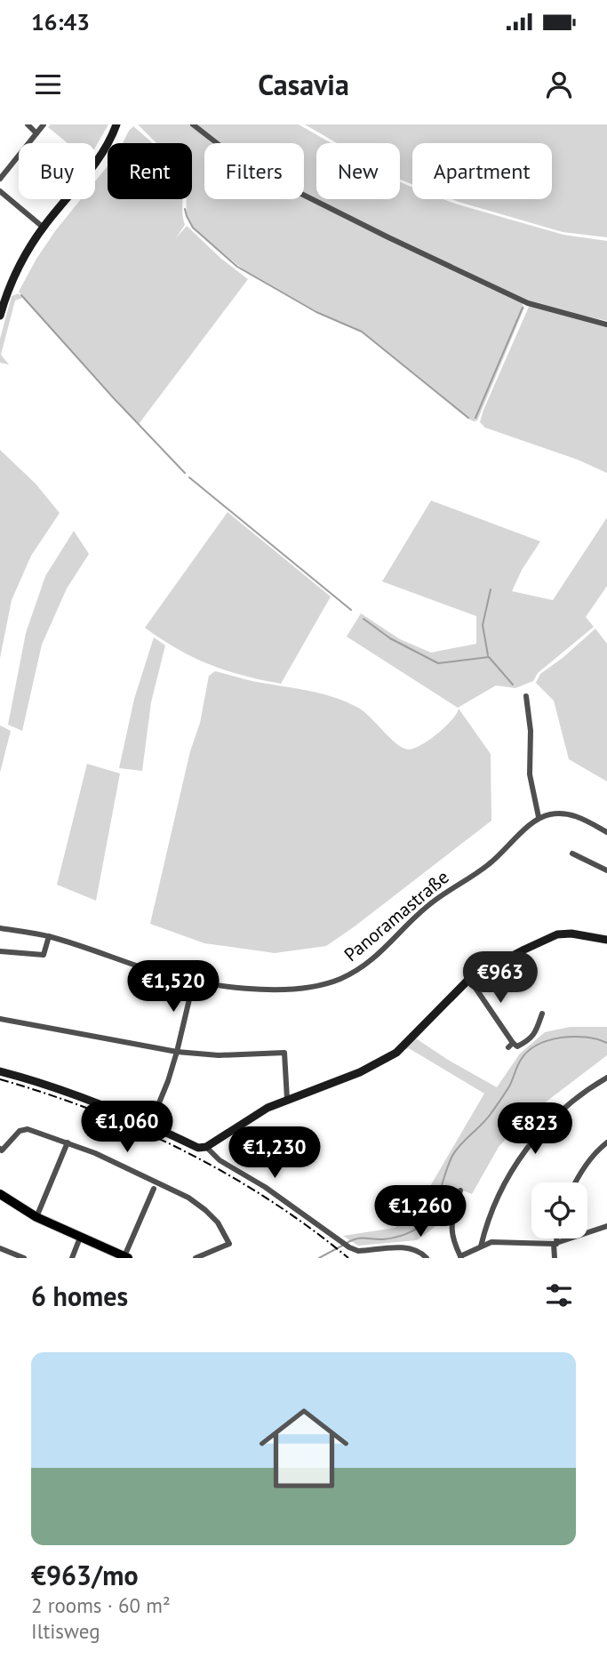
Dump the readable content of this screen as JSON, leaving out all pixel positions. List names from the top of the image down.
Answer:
{
  "streets": {
    "street": ["Panoramastraße"]
  },
  "page": {
    "status": "16:43",
    "header": "Casavia",
    "chip": [
      "Buy",
      "Rent",
      "Filters",
      "New",
      "Apartment"
    ],
    "price": [
      "€963",
      "€1,520",
      "€1,060",
      "€823",
      "€1,230",
      "€1,260"
    ],
    "heading": "6 homes",
    "list": [
      {
        "name": "€963/mo",
        "note": "2 rooms · 60 m² · Iltisweg"
      }
    ]
  }
}
